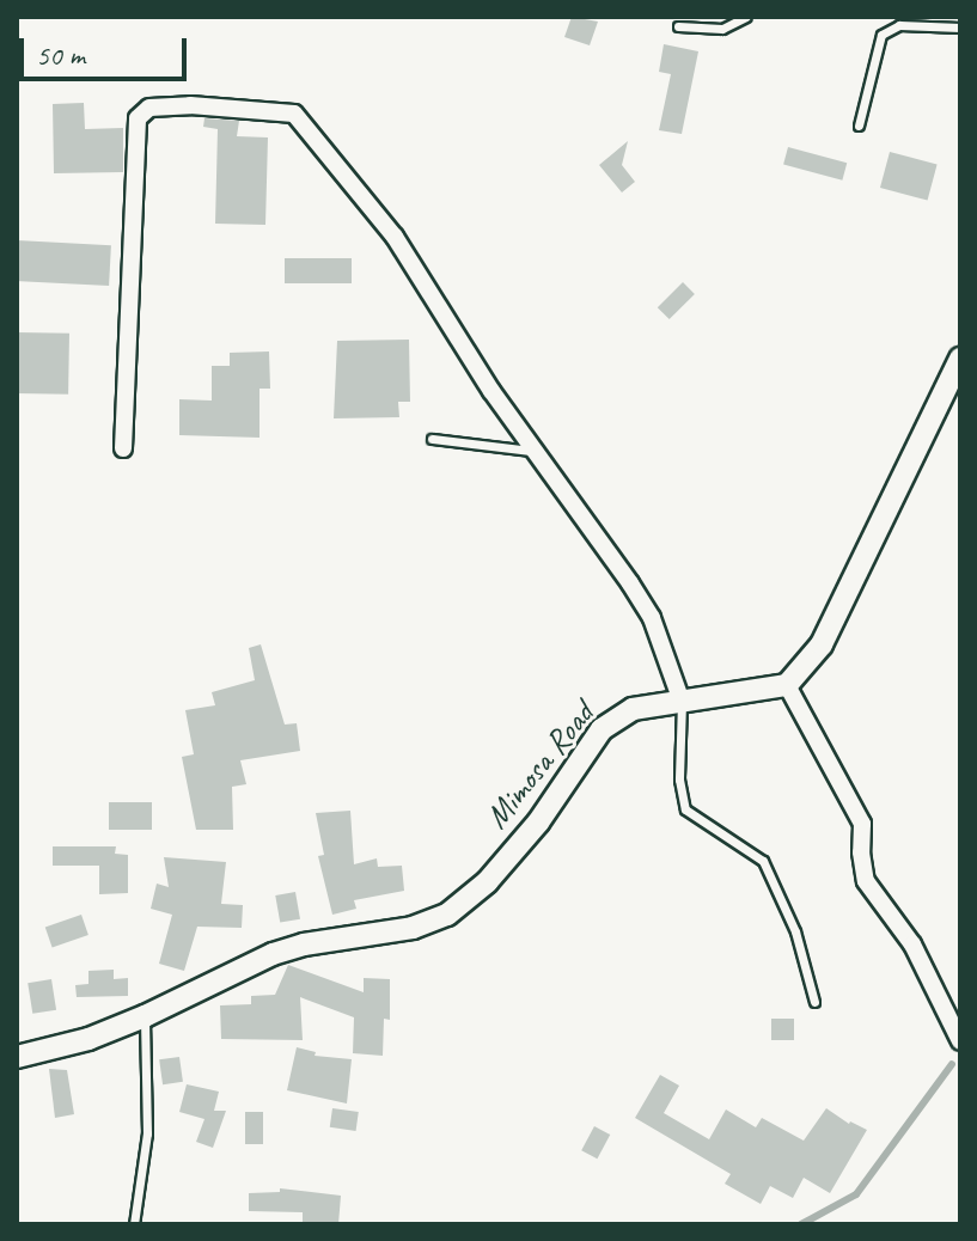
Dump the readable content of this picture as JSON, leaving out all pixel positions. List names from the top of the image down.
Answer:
{
  "streets": {
    "street": ["Mimosa Road"]
  },
  "scale_bar": "50 m"
}
